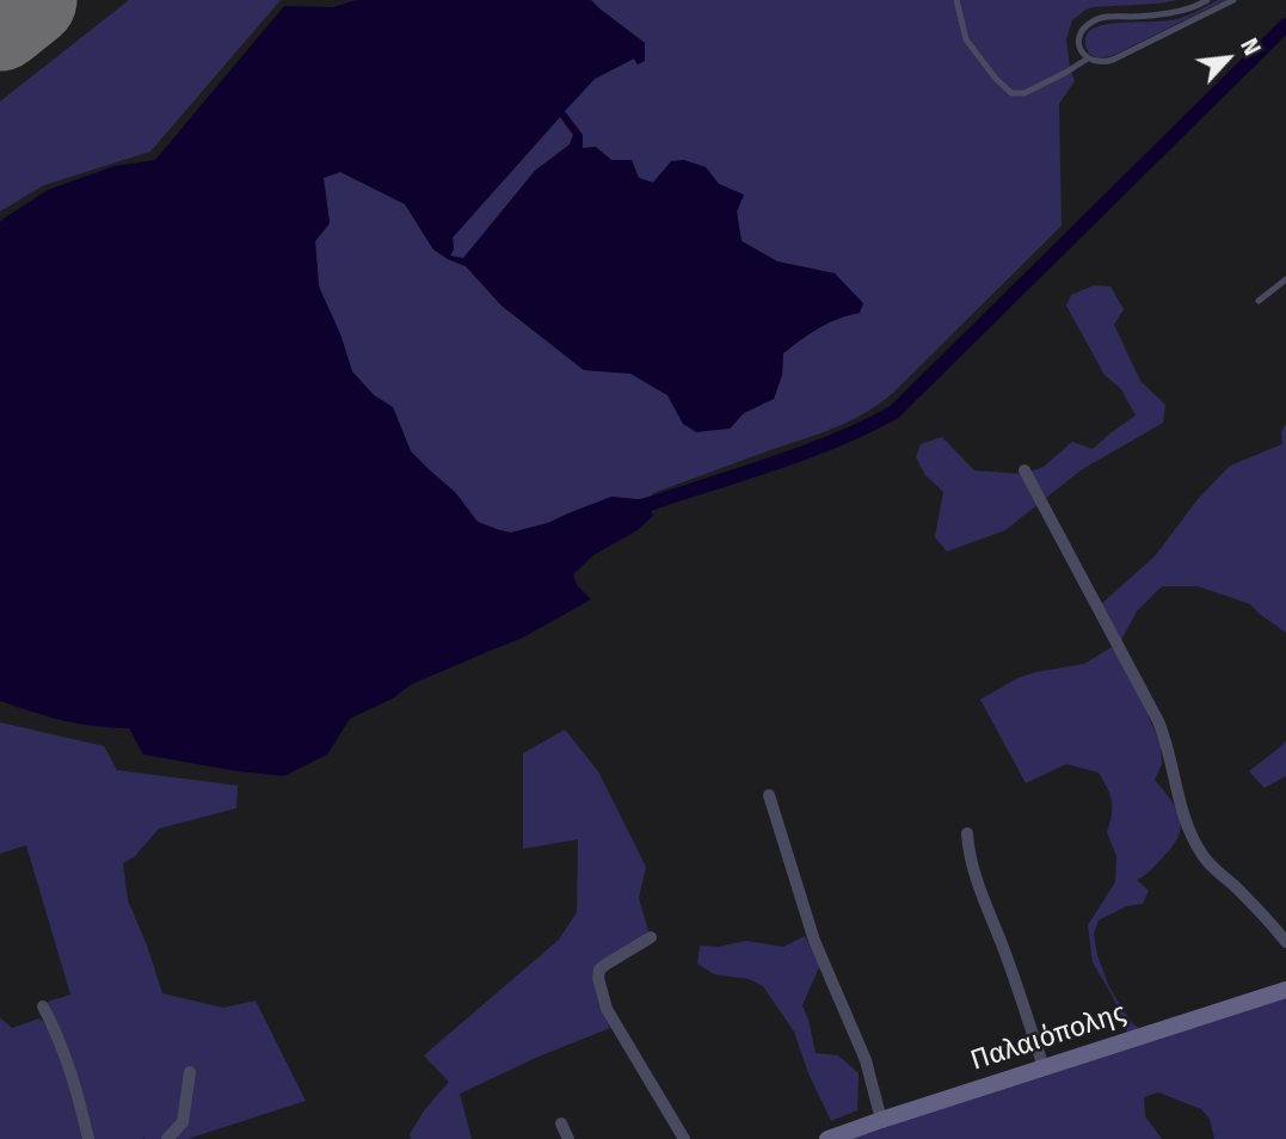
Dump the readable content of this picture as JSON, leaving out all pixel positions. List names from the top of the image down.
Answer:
{
  "streets": {
    "main road": ["Παλαιόπολης"]
  },
  "north": "top right"
}
